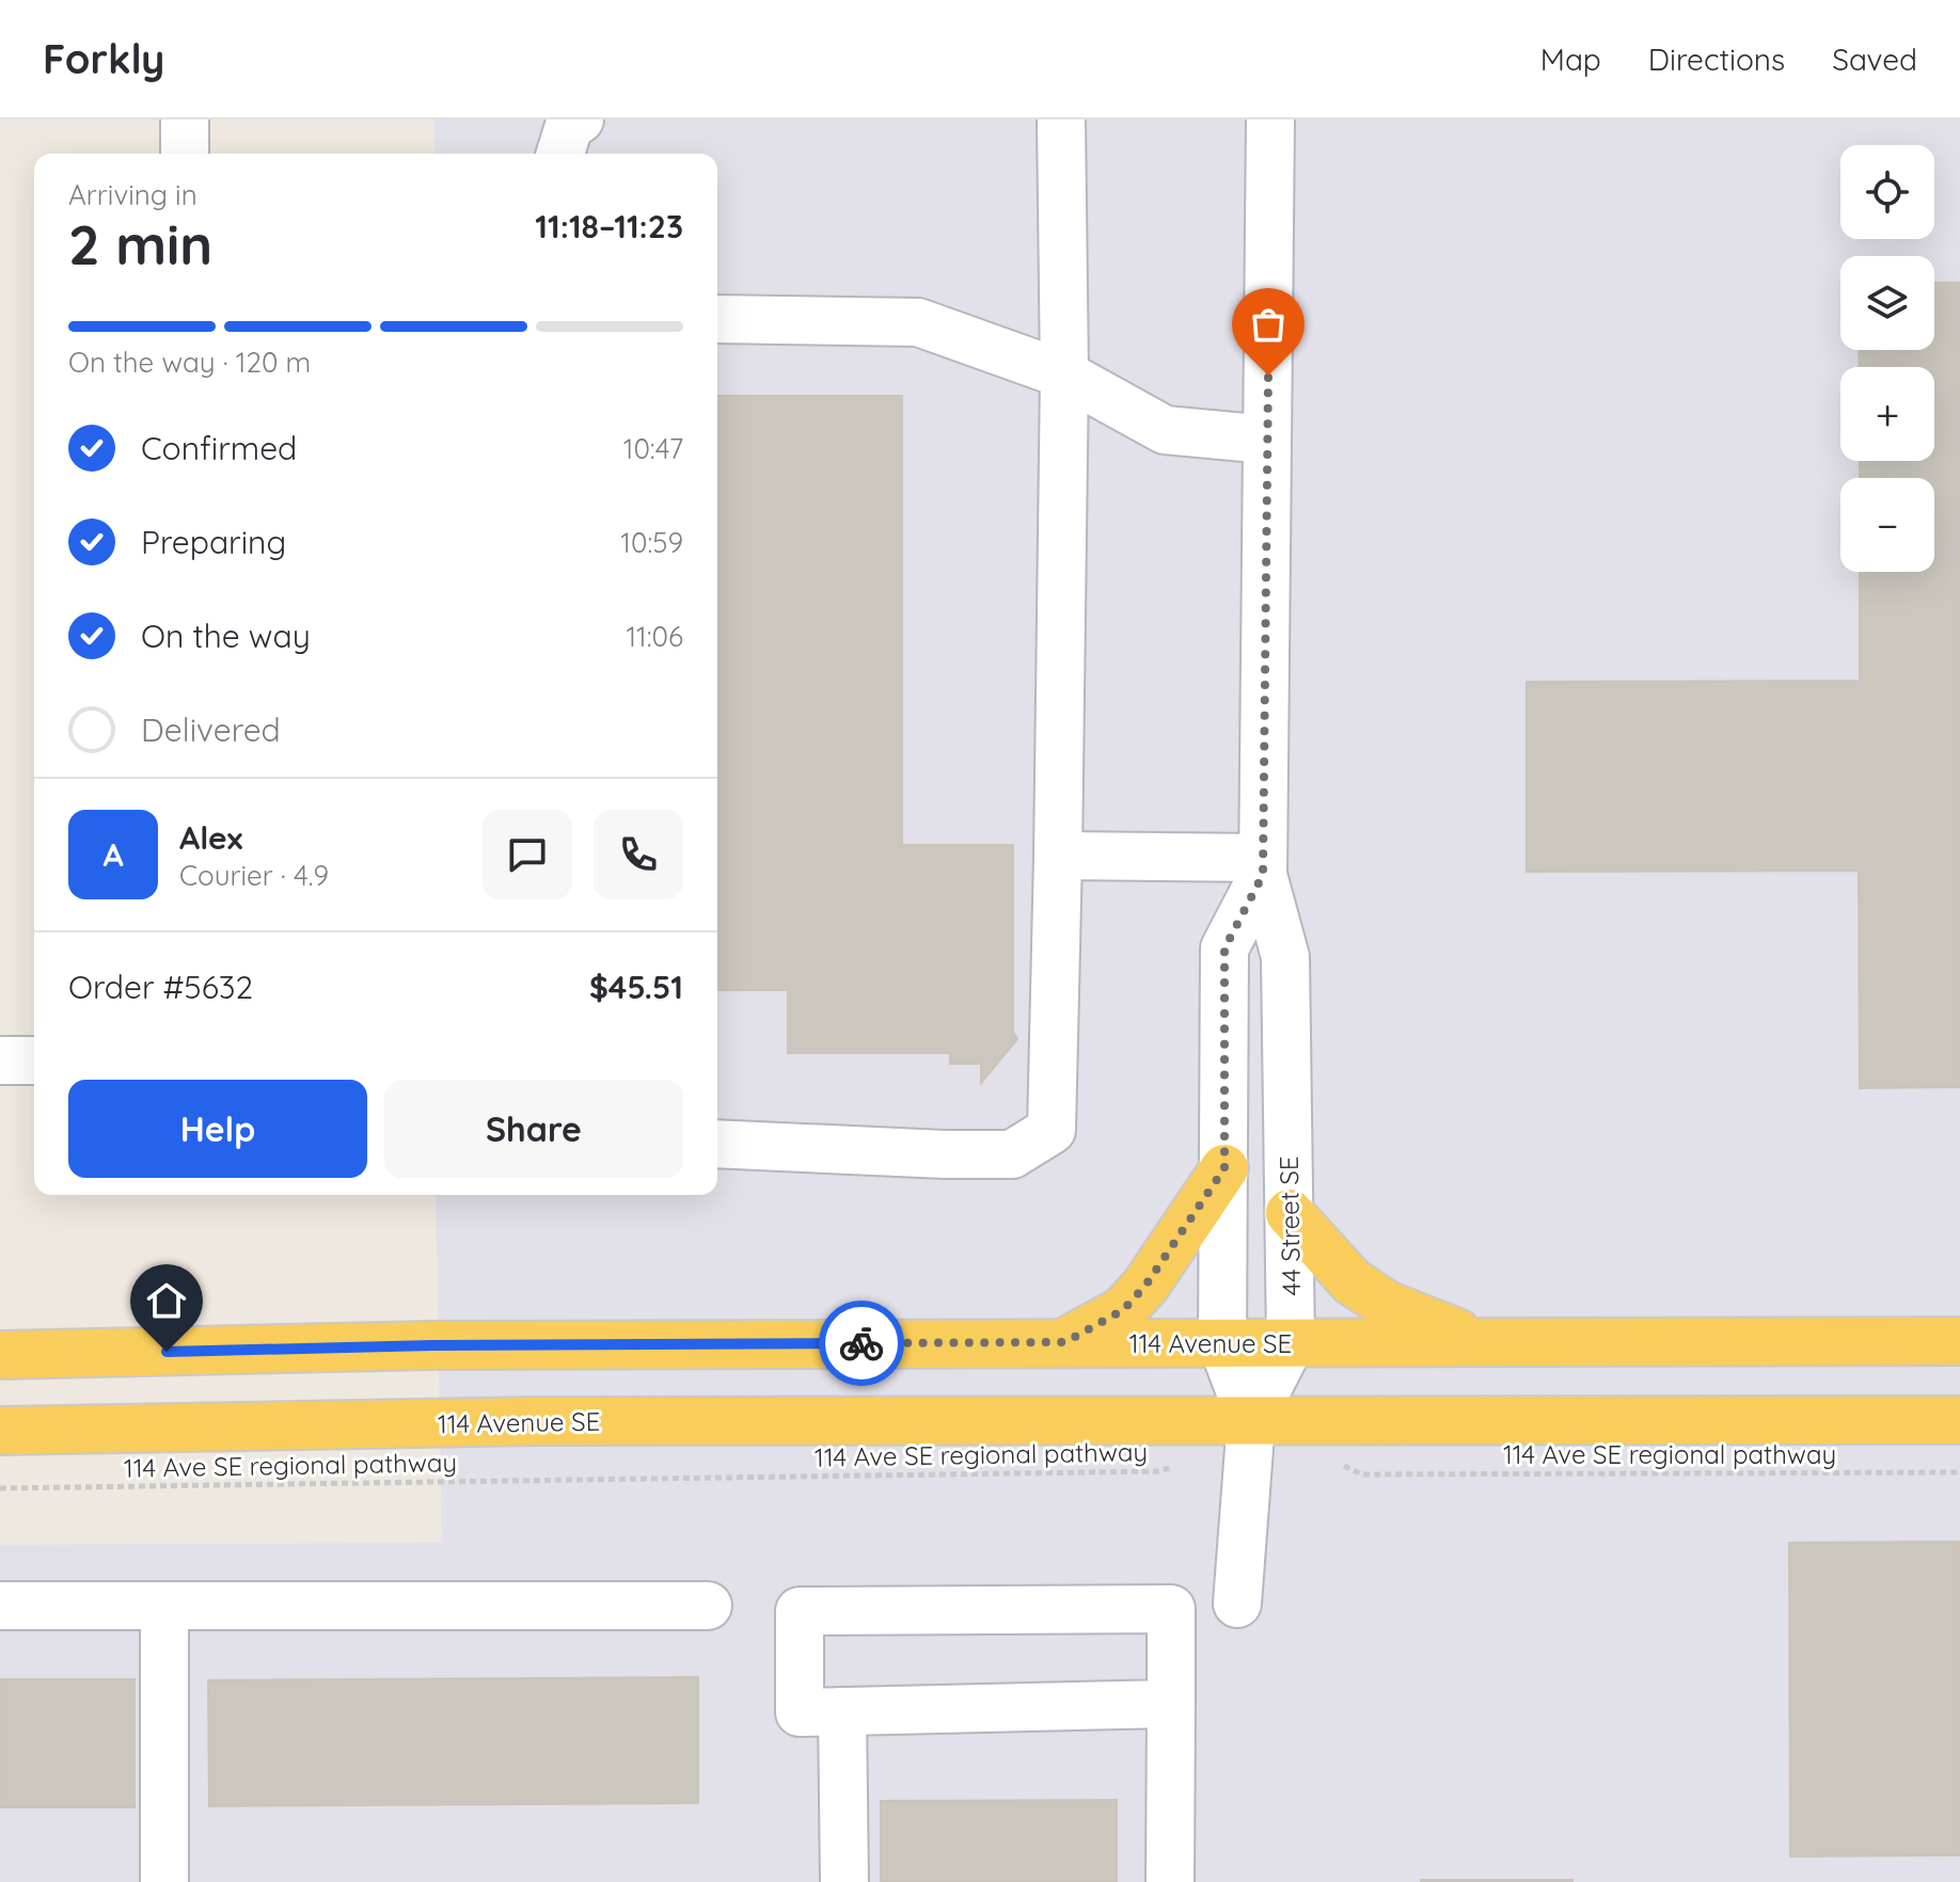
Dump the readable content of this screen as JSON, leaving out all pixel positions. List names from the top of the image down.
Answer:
{
  "streets": {
    "main road": ["114 Avenue SE"],
    "street": ["44 Street SE"],
    "path": ["114 Ave SE regional pathway"]
  },
  "crossings": [
    ["44 Street SE", "114 Avenue SE"],
    ["44 Street SE", "114 Ave SE regional pathway"],
    ["114 Avenue SE", "114 Ave SE regional pathway"]
  ],
  "page": {
    "header": "Forkly",
    "nav": ["Map", "Directions", "Saved"],
    "map_buttons": ["+", "−"],
    "heading": ["2 min", "Arriving in", "11:18–11:23"],
    "panel": [
      "Alex",
      "Courier · 4.9",
      "Order #5632",
      "$45.51"
    ],
    "bar": "On the way · 120 m",
    "list": [
      ["Confirmed", "10:47"],
      ["Preparing", "10:59"],
      ["On the way", "11:06"],
      "Delivered"
    ],
    "round": "A",
    "buttons": ["Help", "Share"]
  }
}
